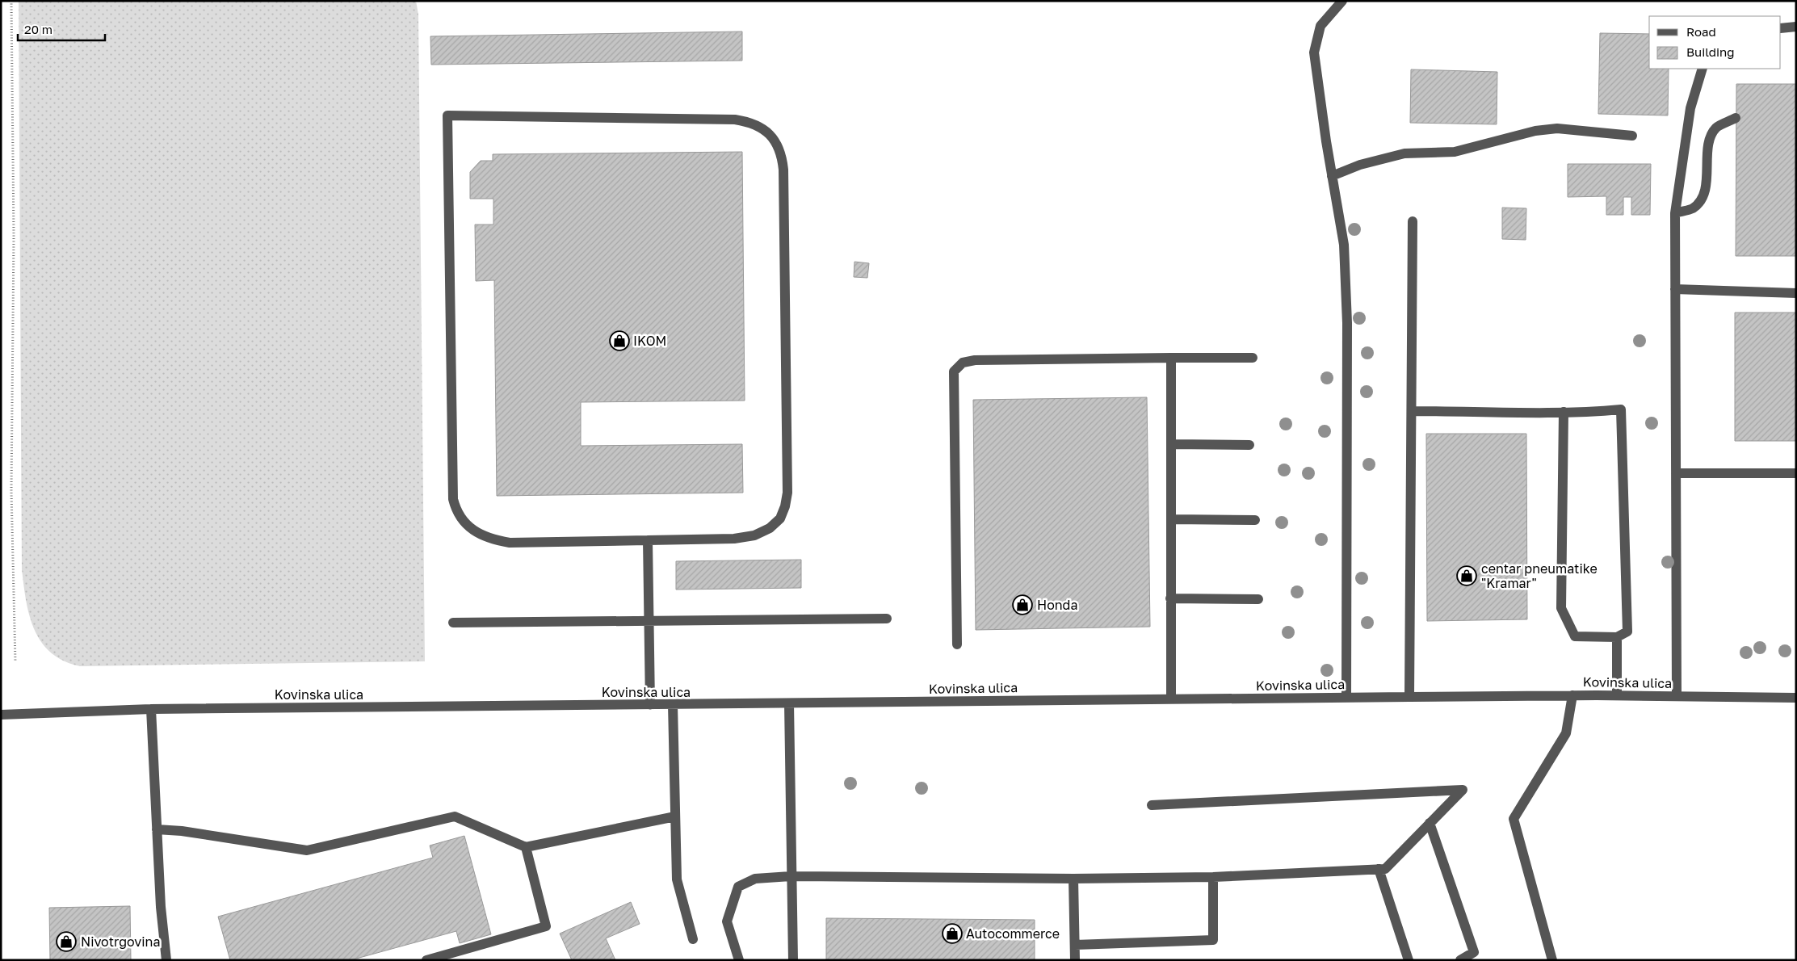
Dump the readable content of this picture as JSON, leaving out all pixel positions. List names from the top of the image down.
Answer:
{
  "streets": {
    "street": ["Kovinska ulica"]
  },
  "places": {
    "shop": [
      "IKOM",
      "centar pneumatike \"Kramar\"",
      "Honda",
      "Autocommerce",
      "Nivotrgovina"
    ]
  },
  "legend": ["Road", "Building"],
  "scale_bar": "20 m"
}
